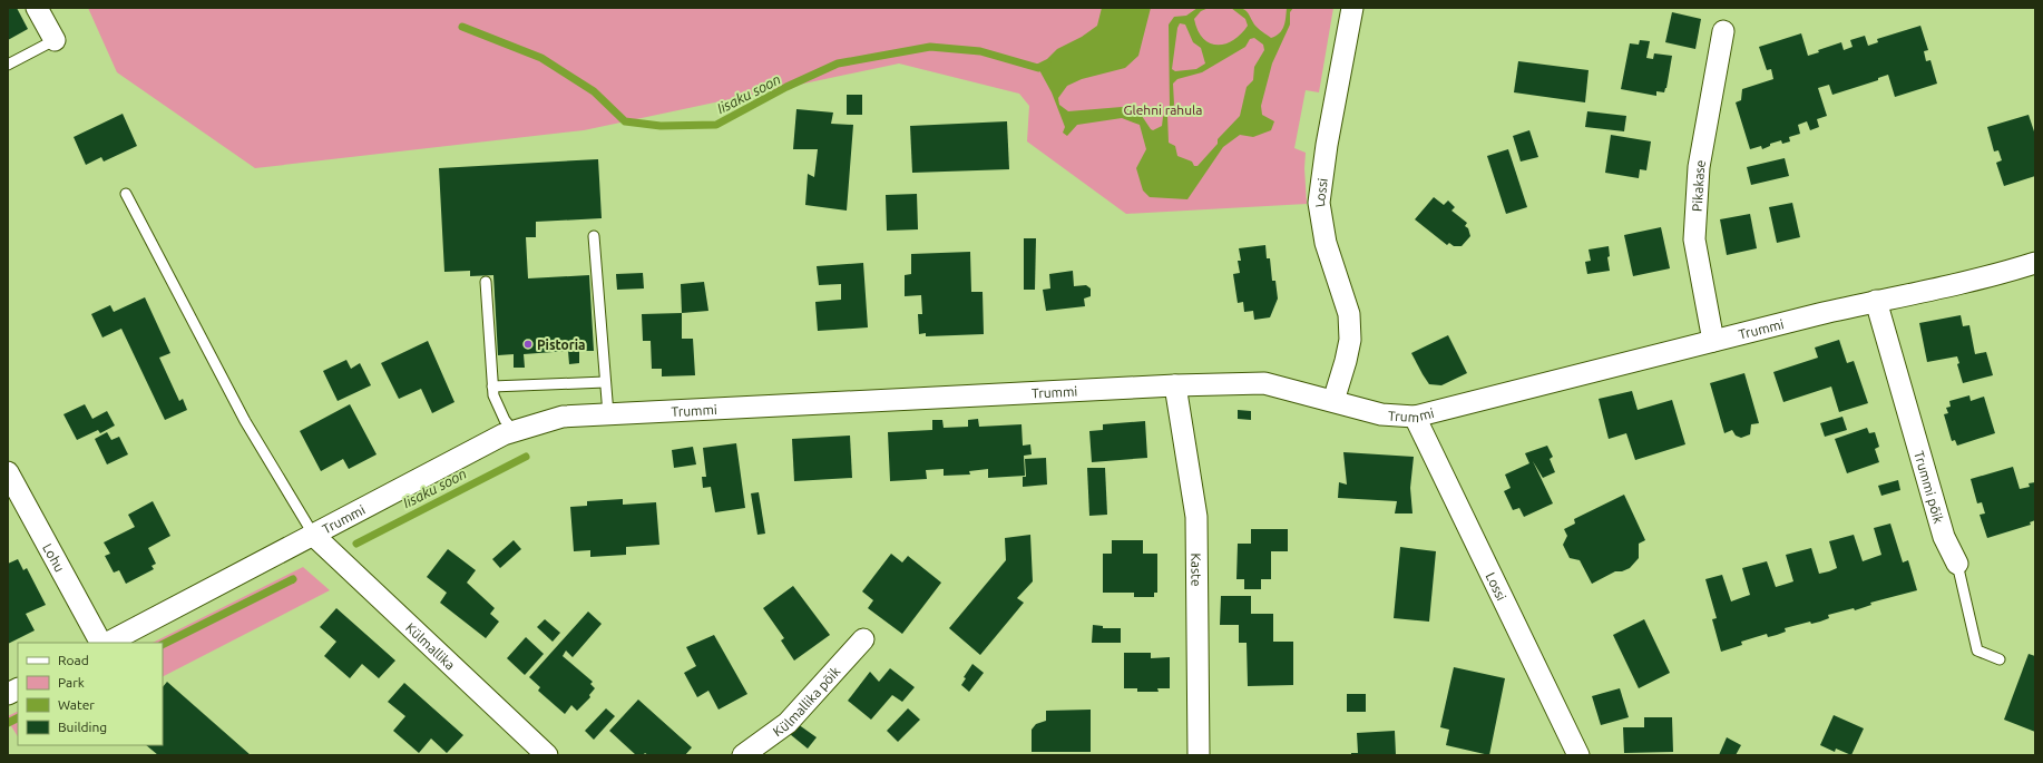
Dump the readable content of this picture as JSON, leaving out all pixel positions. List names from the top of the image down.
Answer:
{
  "streets": {
    "street": [
      "Pikakase",
      "Lossi",
      "Trummi",
      "Trummi põik",
      "Lohu",
      "Kaste",
      "Külmallika",
      "Külmallika põik"
    ]
  },
  "crossings": [
    ["Pikakase", "Trummi"],
    ["Lossi", "Trummi"],
    ["Trummi", "Trummi põik"],
    ["Trummi", "Kaste"],
    ["Trummi", "Külmallika"]
  ],
  "water": ["Iisaku soon"],
  "parks": ["Glehni rahula"],
  "places": ["Pistoria"],
  "legend": [
    "Road",
    "Park",
    "Water",
    "Building"
  ]
}
